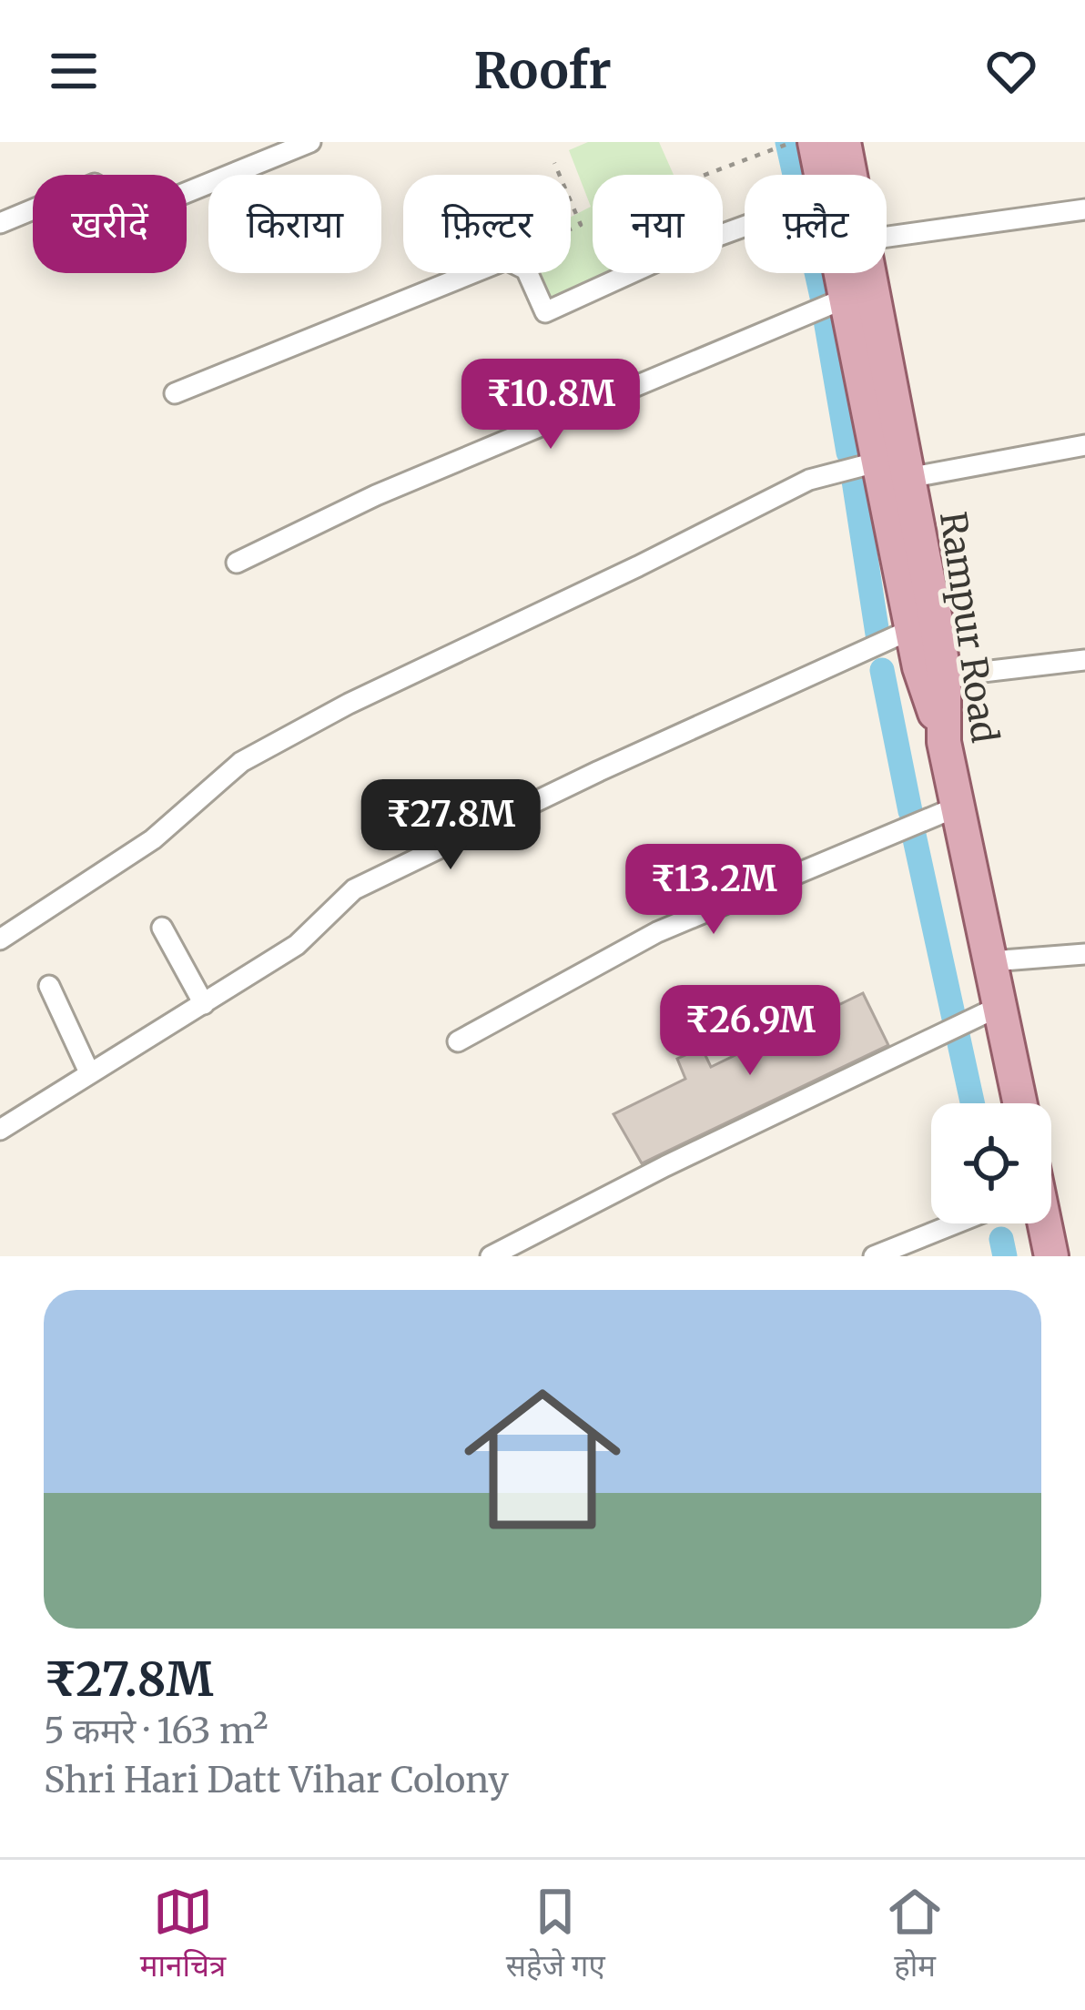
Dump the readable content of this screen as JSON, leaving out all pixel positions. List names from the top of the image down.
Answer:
{
  "streets": {
    "main road": ["Rampur Road"]
  },
  "page": {
    "header": "Roofr",
    "chip": [
      "खरीदें",
      "किराया",
      "फ़िल्टर",
      "नया",
      "फ़्लैट"
    ],
    "price": [
      "₹10.8M",
      "₹27.8M",
      "₹13.2M",
      "₹26.9M"
    ],
    "list": [
      {
        "name": "₹27.8M",
        "note": "5 कमरे · 163 m² · Shri Hari Datt Vihar Colony"
      }
    ],
    "tabs": ["मानचित्र", "सहेजे गए", "होम"]
  }
}
